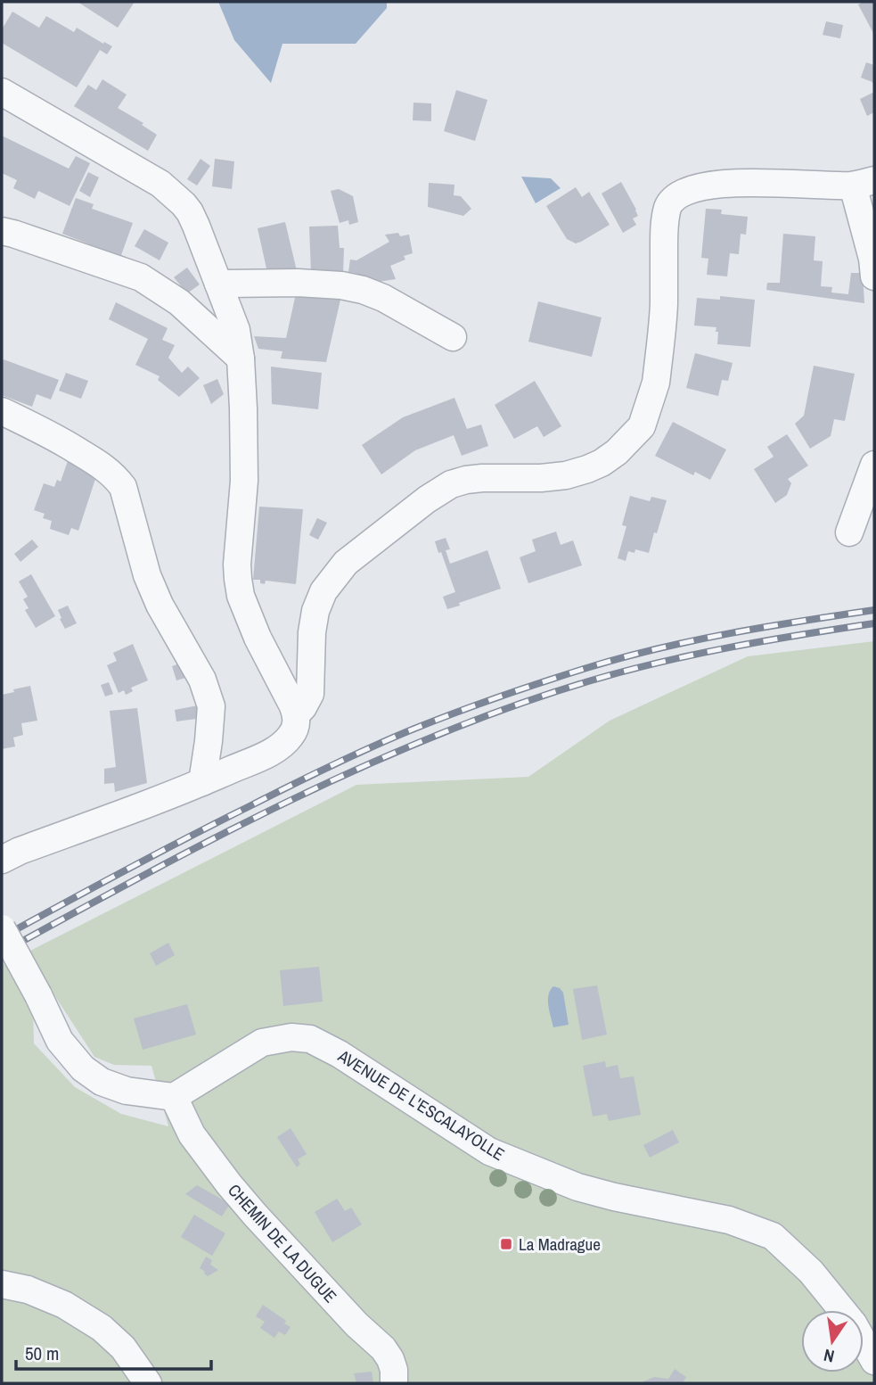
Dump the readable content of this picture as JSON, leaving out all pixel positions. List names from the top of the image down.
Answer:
{
  "streets": {
    "street": ["AVENUE DE L'ESCALAYOLLE", "CHEMIN DE LA DUGUE"]
  },
  "crossings": [
    ["AVENUE DE L'ESCALAYOLLE", "CHEMIN DE LA DUGUE"]
  ],
  "places": {
    "transit": ["La Madrague"]
  },
  "scale_bar": "50 m",
  "north": "bottom"
}
